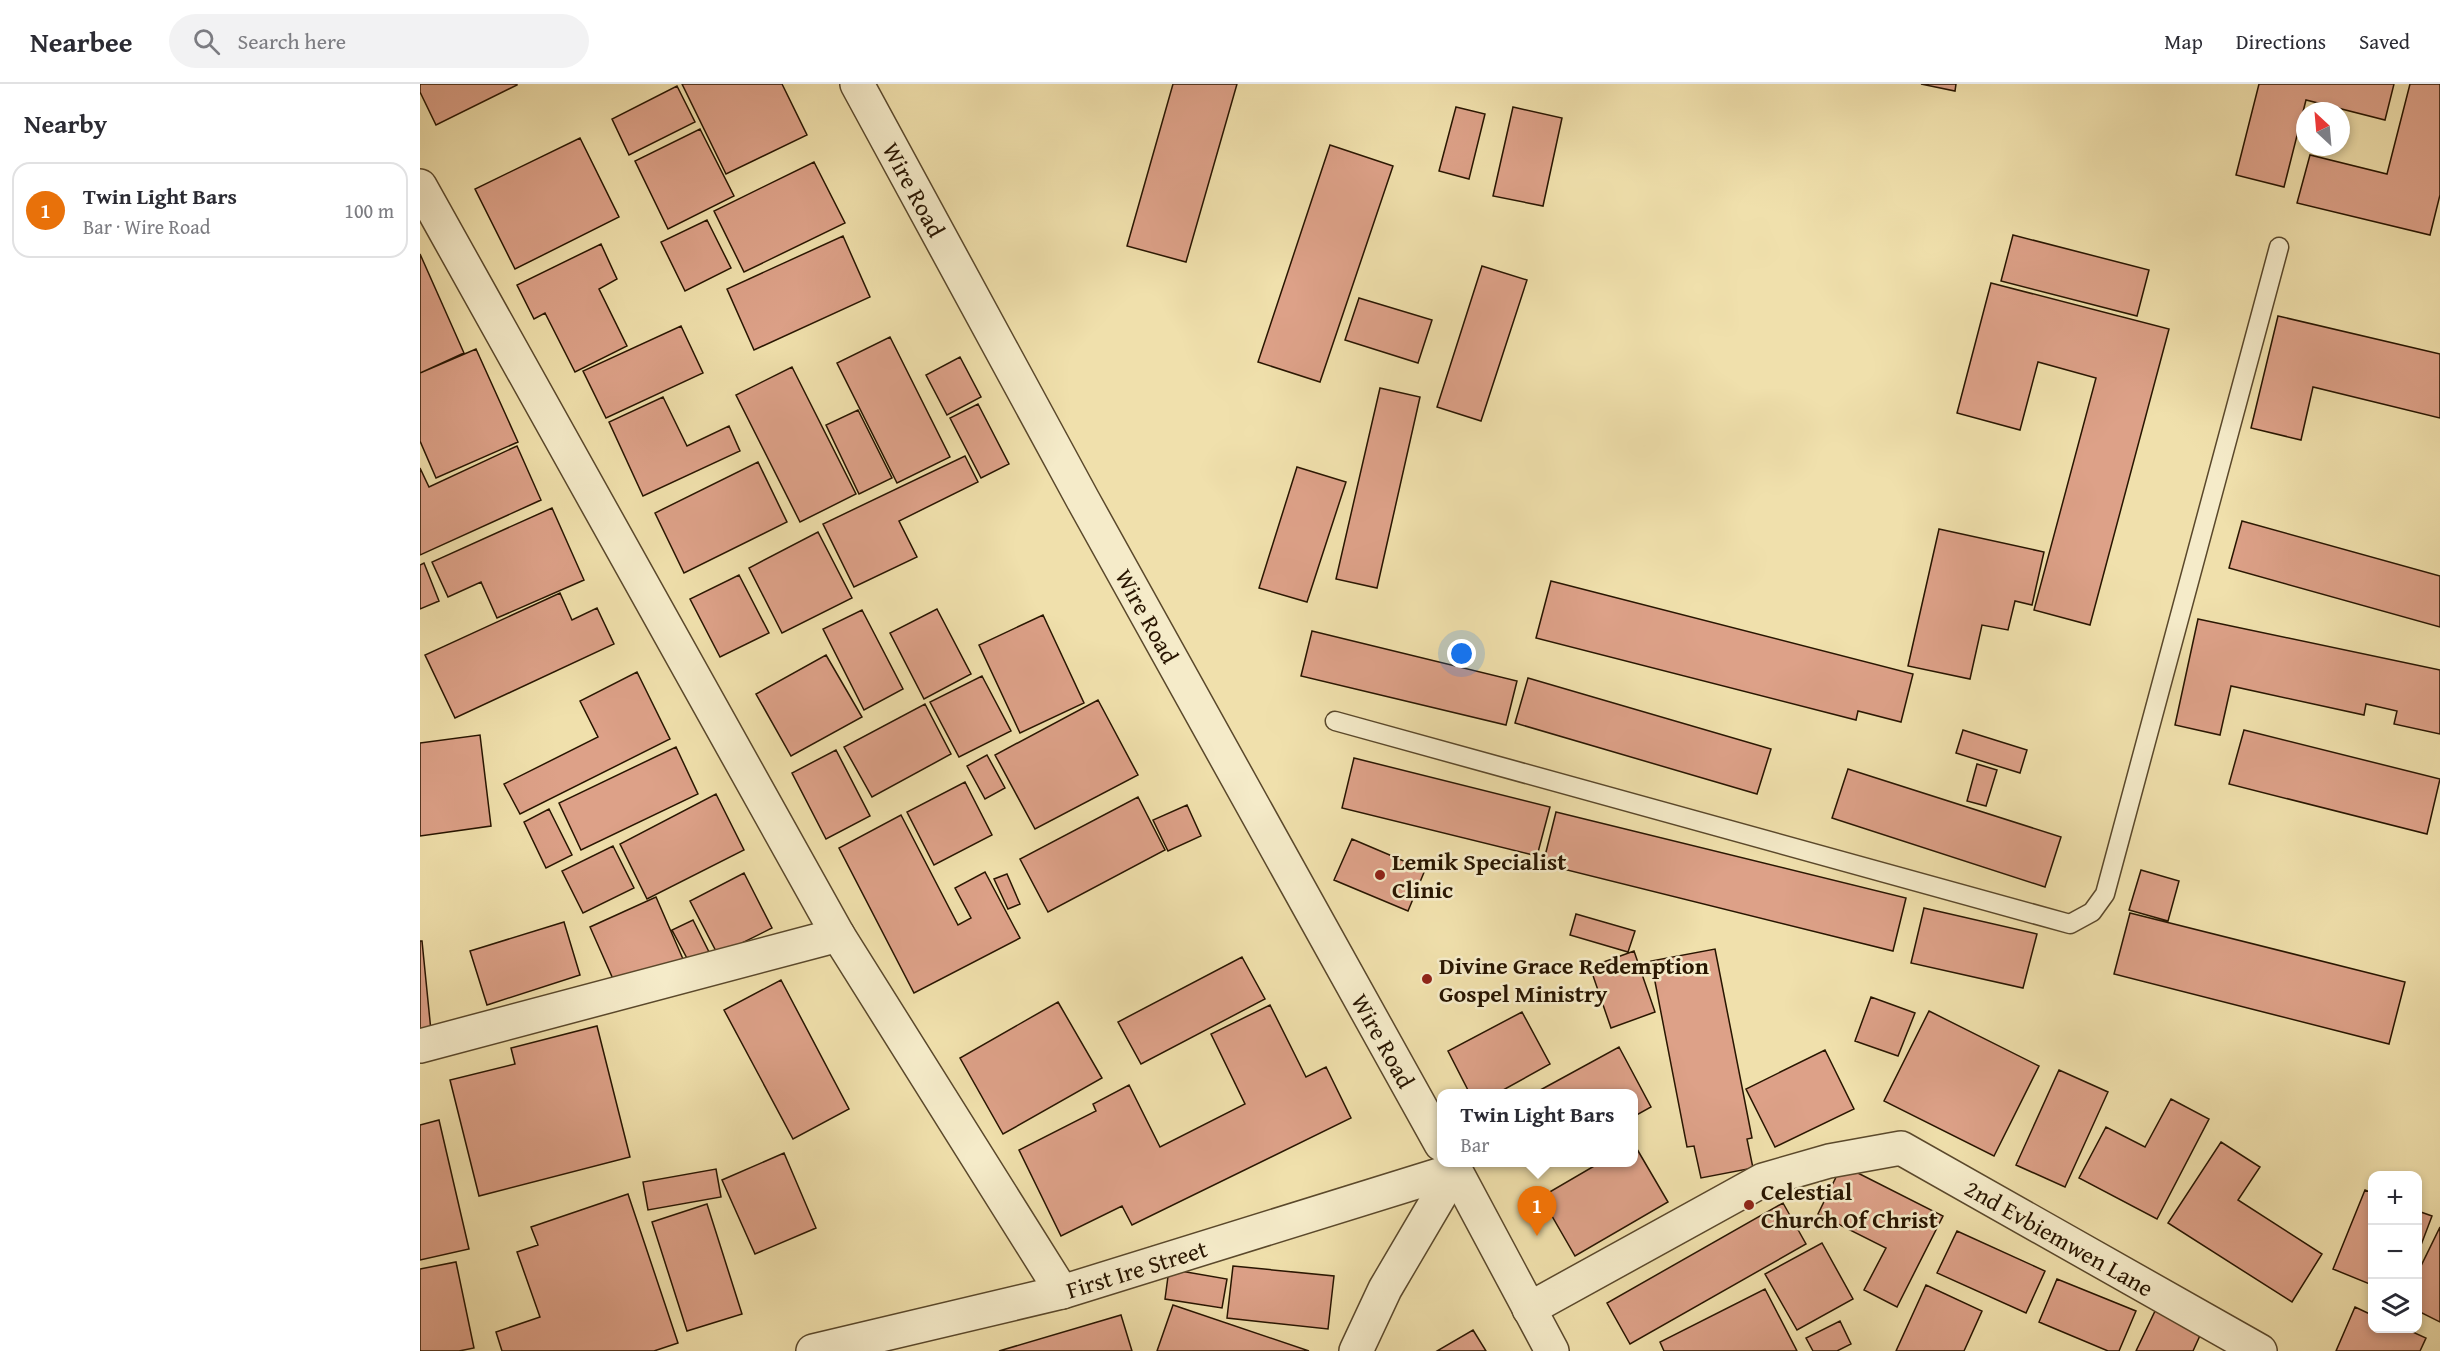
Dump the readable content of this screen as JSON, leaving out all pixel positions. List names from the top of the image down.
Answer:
{
  "streets": {
    "street": ["Wire Road", "2nd Evbiemwen Lane", "First Ire Street"]
  },
  "crossings": [
    ["Wire Road", "2nd Evbiemwen Lane"]
  ],
  "places": ["Lemik Specialist Clinic", "Divine Grace Redemption Gospel Ministry", "Celestial Church Of Christ"],
  "north": "top left",
  "page": {
    "header": "Nearbee",
    "search": "Search here",
    "nav": ["Map", "Directions", "Saved"],
    "heading": "Nearby",
    "list": [
      {
        "mark": "1",
        "name": "Twin Light Bars",
        "note": "Bar · Wire Road",
        "value": "100 m"
      }
    ],
    "popup": ["Twin Light Bars", "Bar"],
    "map_buttons": ["+", "−"],
    "pins": "1"
  }
}
